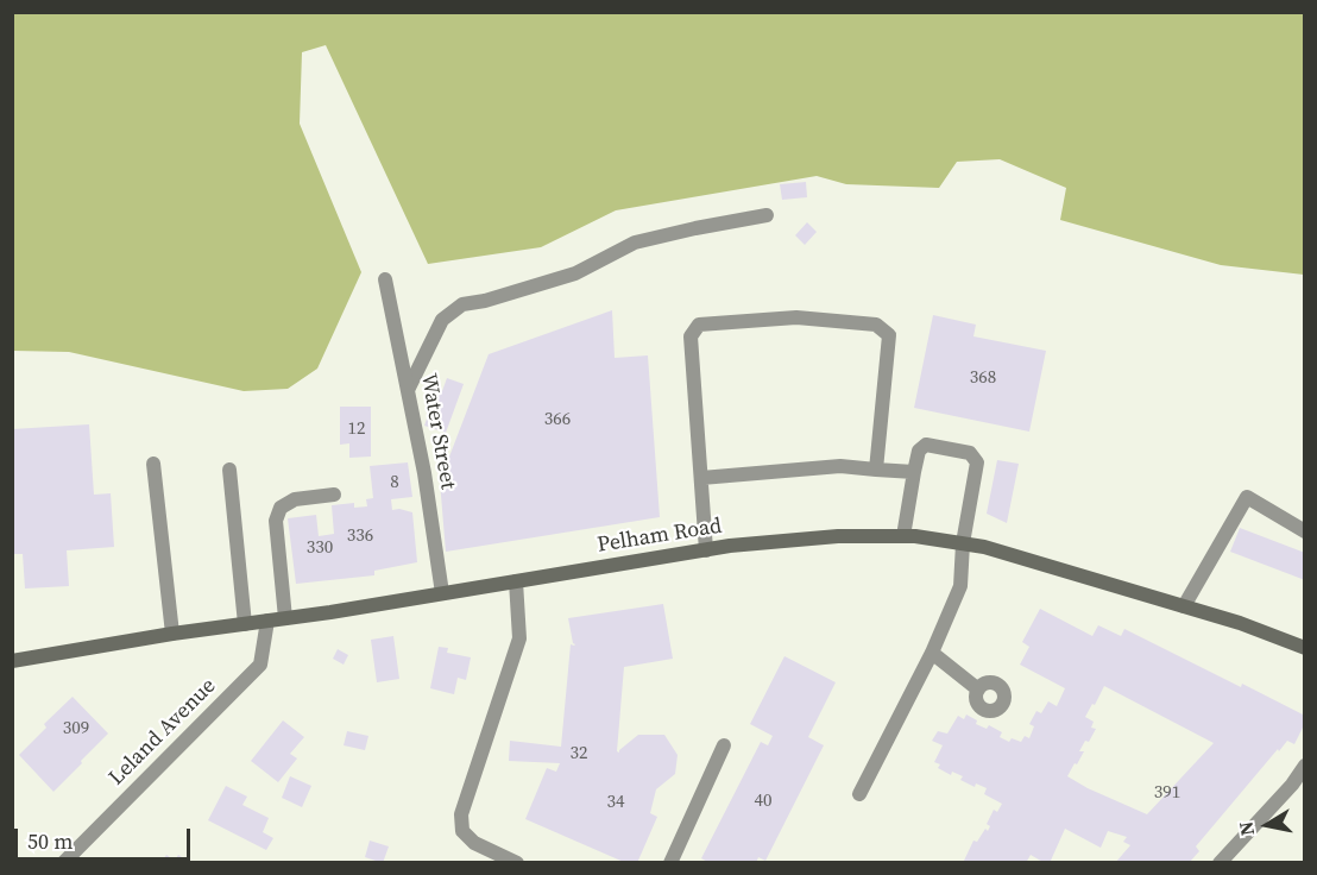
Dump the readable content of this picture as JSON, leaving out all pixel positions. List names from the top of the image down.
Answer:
{
  "streets": {
    "main road": ["Pelham Road"],
    "street": ["Water Street", "Leland Avenue"]
  },
  "crossings": [
    ["Water Street", "Pelham Road"],
    ["Pelham Road", "Leland Avenue"]
  ],
  "house_numbers": [
    "368",
    "366",
    "12",
    "8",
    "336",
    "330",
    "309",
    "32",
    "391",
    "40",
    "34"
  ],
  "scale_bar": "50 m",
  "north": "left"
}
